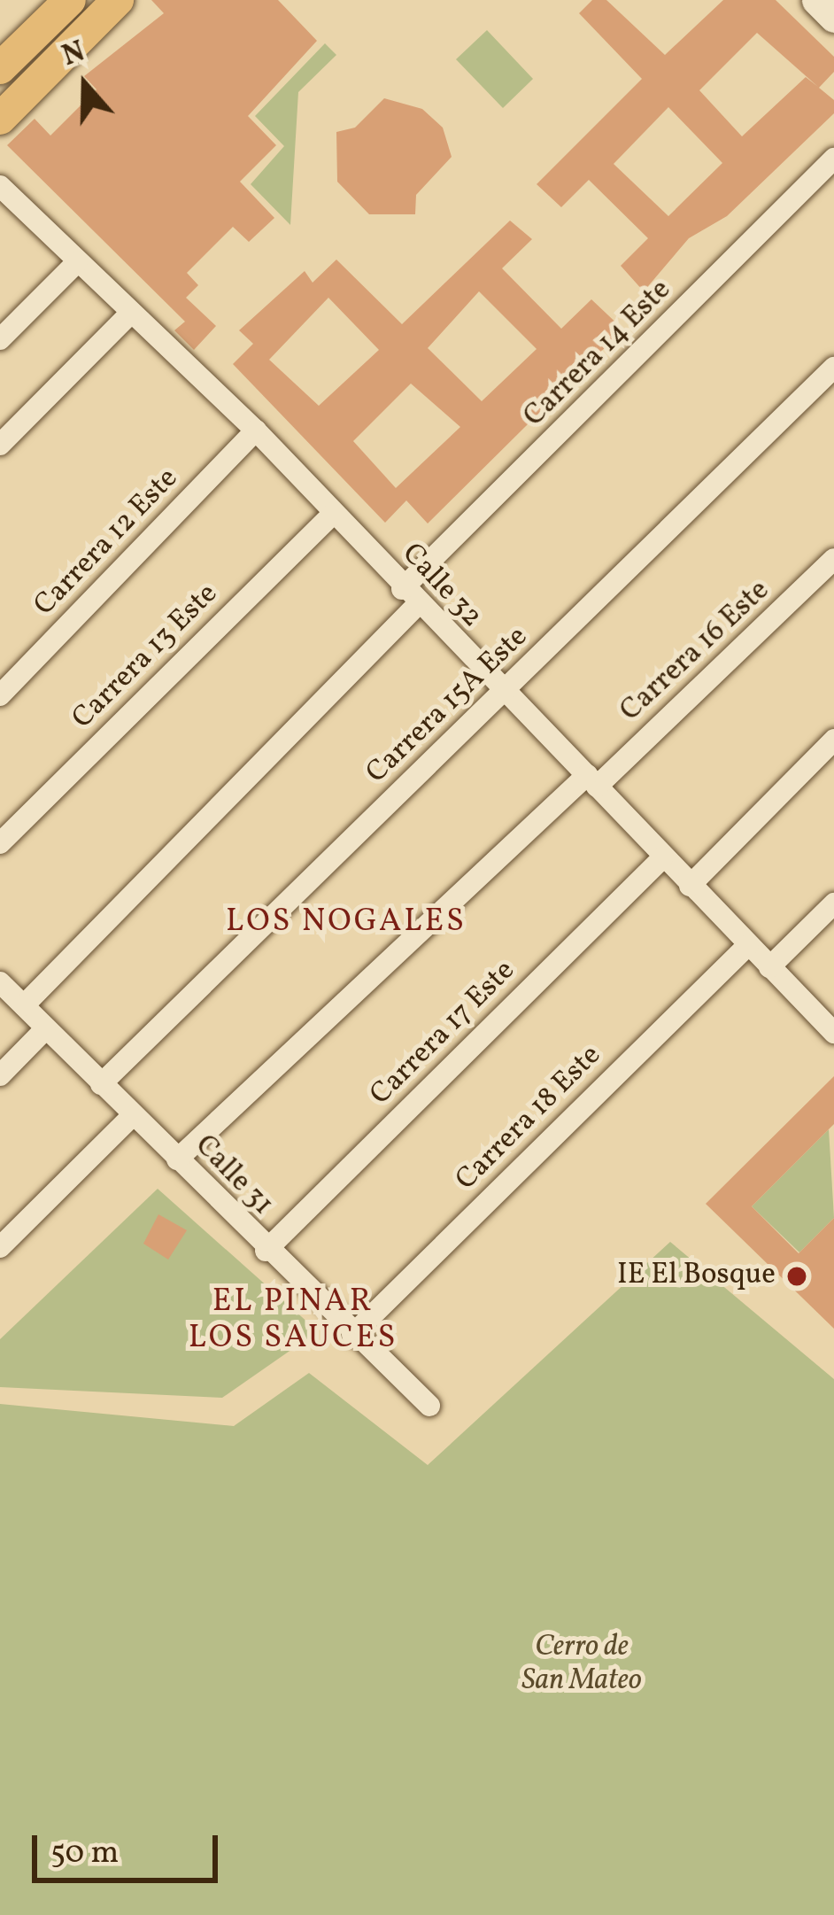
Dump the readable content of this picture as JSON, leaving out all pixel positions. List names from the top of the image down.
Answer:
{
  "streets": {
    "street": [
      "Carrera 14 Este",
      "Carrera 12 Este",
      "Calle 32",
      "Carrera 16 Este",
      "Carrera 13 Este",
      "Carrera 15A Este",
      "Carrera 17 Este",
      "Carrera 18 Este",
      "Calle 31"
    ]
  },
  "crossings": [
    ["Carrera 14 Este", "Calle 32"],
    ["Carrera 14 Este", "Calle 31"],
    ["Carrera 12 Este", "Calle 32"],
    ["Calle 32", "Carrera 16 Este"],
    ["Calle 32", "Carrera 13 Este"],
    ["Calle 32", "Carrera 15A Este"],
    ["Calle 32", "Carrera 17 Este"],
    ["Calle 32", "Carrera 18 Este"],
    ["Carrera 16 Este", "Calle 31"],
    ["Carrera 15A Este", "Calle 31"],
    ["Carrera 17 Este", "Calle 31"],
    ["Carrera 18 Este", "Calle 31"]
  ],
  "districts": ["LOS NOGALES", "EL PINAR LOS SAUCES"],
  "parks": ["Cerro de San Mateo"],
  "places": ["IE El Bosque"],
  "scale_bar": "50 m",
  "north": "top"
}
